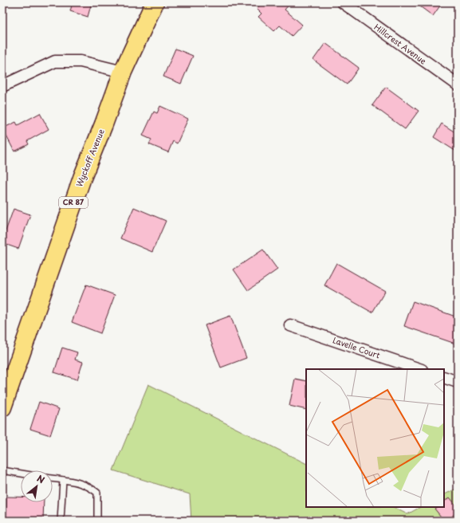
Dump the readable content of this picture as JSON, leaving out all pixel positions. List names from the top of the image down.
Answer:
{
  "streets": {
    "main road": ["Wyckoff Avenue", "CR 87"],
    "street": ["Hillcrest Avenue", "Lavelle Court"]
  },
  "north": "top right"
}
